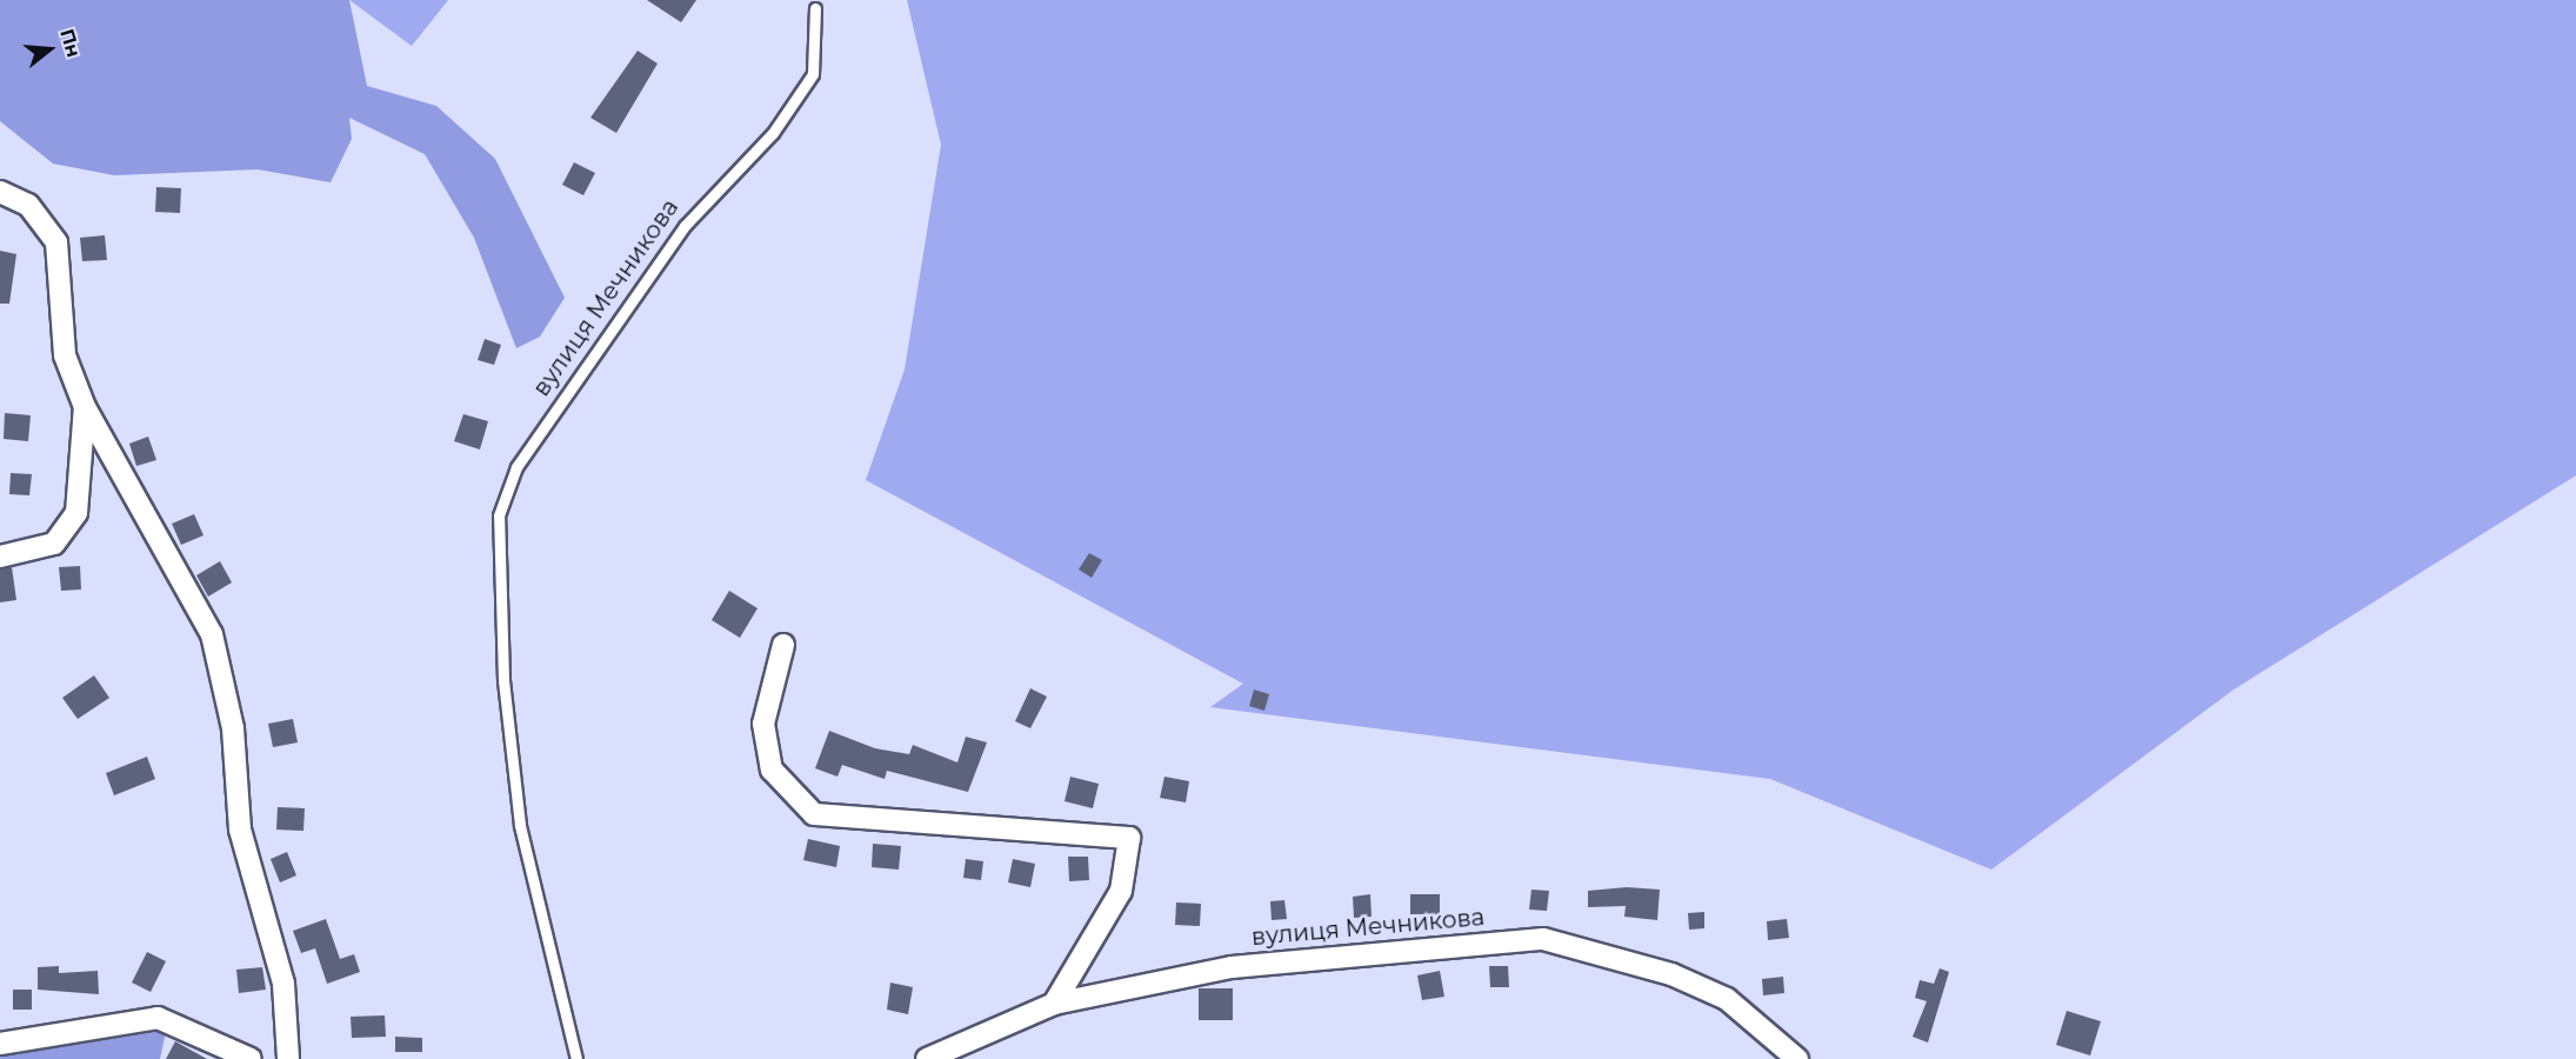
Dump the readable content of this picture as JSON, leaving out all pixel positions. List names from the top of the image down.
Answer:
{
  "streets": {
    "street": ["вулиця Мечникова"]
  },
  "north": "right"
}
